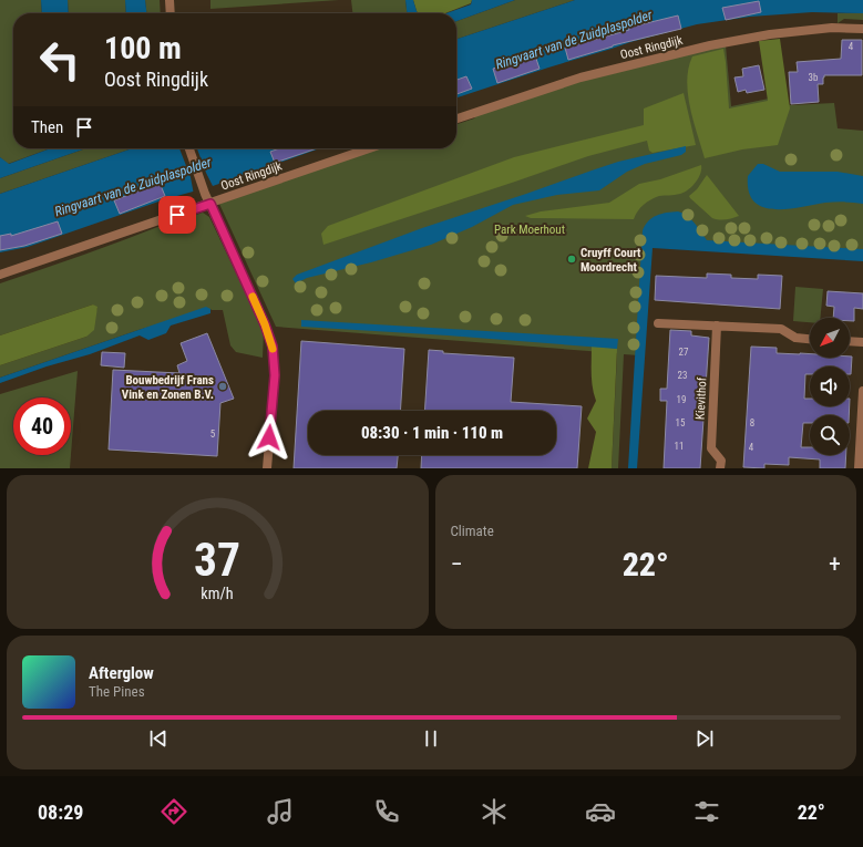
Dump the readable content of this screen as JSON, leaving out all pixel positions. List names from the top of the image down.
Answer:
{
  "streets": {
    "street": ["Oost Ringdijk", "Kievithof"]
  },
  "water": ["Ringvaart van de Zuidplaspolder"],
  "parks": ["Park Moerhout"],
  "places": ["Cruyff Court Moordrecht", "Bouwbedrijf Frans Vink en Zonen B.V."],
  "house_numbers": [
    "4",
    "3b",
    "27",
    "23",
    "19",
    "15",
    "8",
    "5",
    "11",
    "4"
  ],
  "north": "bottom left",
  "page": {
    "turn": ["100 m", "Oost Ringdijk"],
    "then": "Then",
    "limit": "40",
    "trip": "08:30 · 1 min · 110 m",
    "tile": "Climate",
    "heat": ["−", "22°", "+"],
    "song": ["Afterglow", "The Pines"],
    "tabs": ["08:29", "22°"],
    "gauge": ["37", "km/h"]
  }
}
